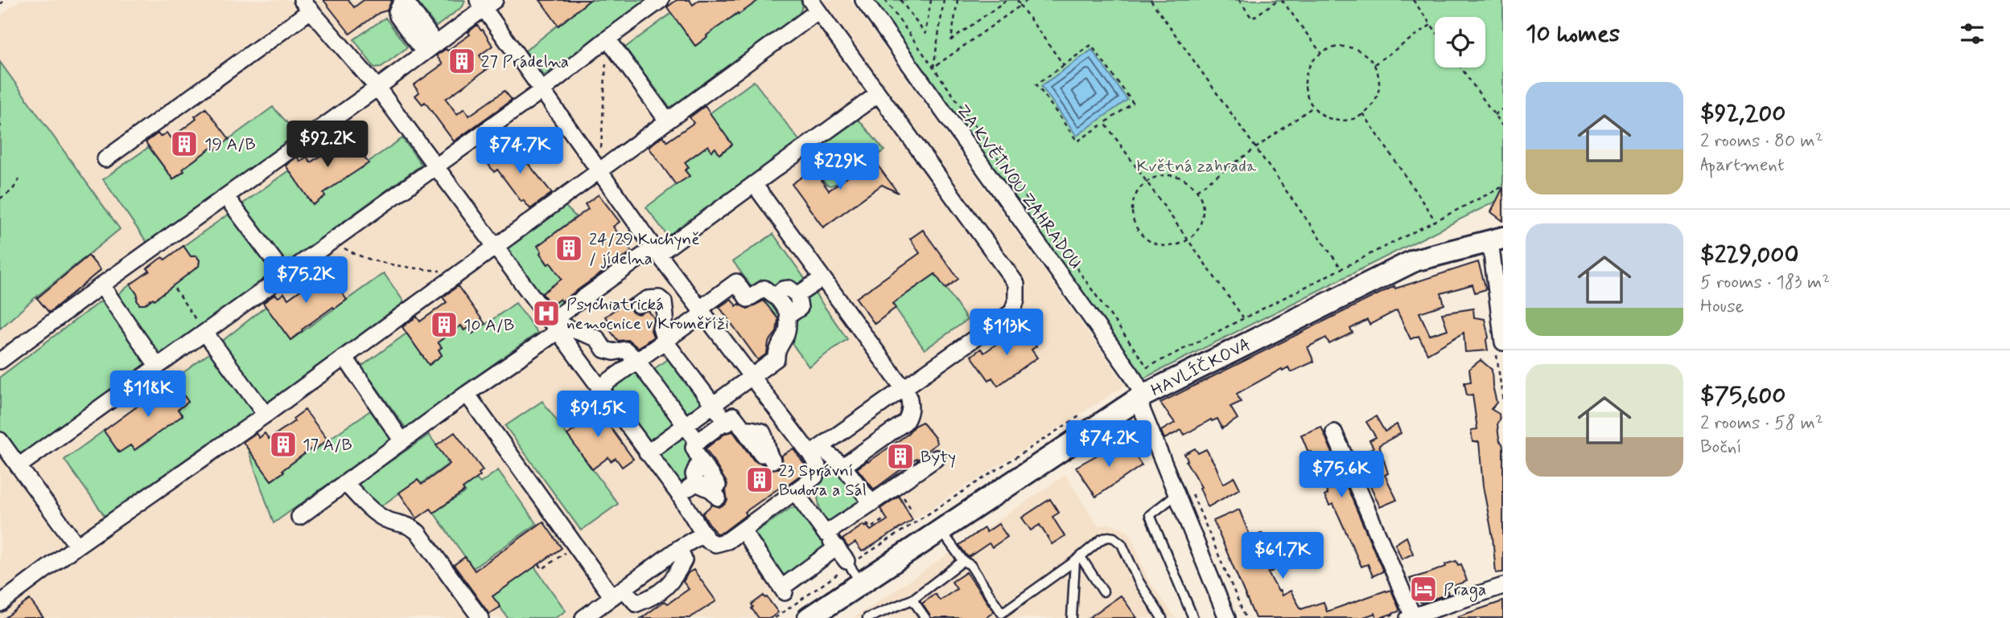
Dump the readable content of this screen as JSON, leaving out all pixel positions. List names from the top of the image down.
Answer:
{
  "streets": {
    "street": ["ZA KVĚTNOU ZAHRADOU", "HAVLÍČKOVA"]
  },
  "crossings": [
    ["ZA KVĚTNOU ZAHRADOU", "HAVLÍČKOVA"]
  ],
  "parks": ["Květná zahrada"],
  "places": {
    "building": [
      "27 Prádelna",
      "19 A/B",
      "24/29 Kuchyně / jídelna",
      "10 A/B",
      "17 A/B",
      "Byty",
      "23 Správní Budova a Sál"
    ],
    "hospital": ["Psychiatrická nemocnice v Kroměříži"],
    "hotel": ["Praga"]
  },
  "page": {
    "heading": "10 homes",
    "list": [
      {
        "name": "$92,200",
        "note": "2 rooms · 80 m² · Apartment"
      },
      {
        "name": "$229,000",
        "note": "5 rooms · 183 m² · House"
      },
      {
        "name": "$75,600",
        "note": "2 rooms · 58 m² · Boční"
      }
    ],
    "price": [
      "$92.2K",
      "$74.7K",
      "$229K",
      "$75.2K",
      "$113K",
      "$118K",
      "$91.5K",
      "$74.2K",
      "$75.6K",
      "$61.7K"
    ]
  }
}
